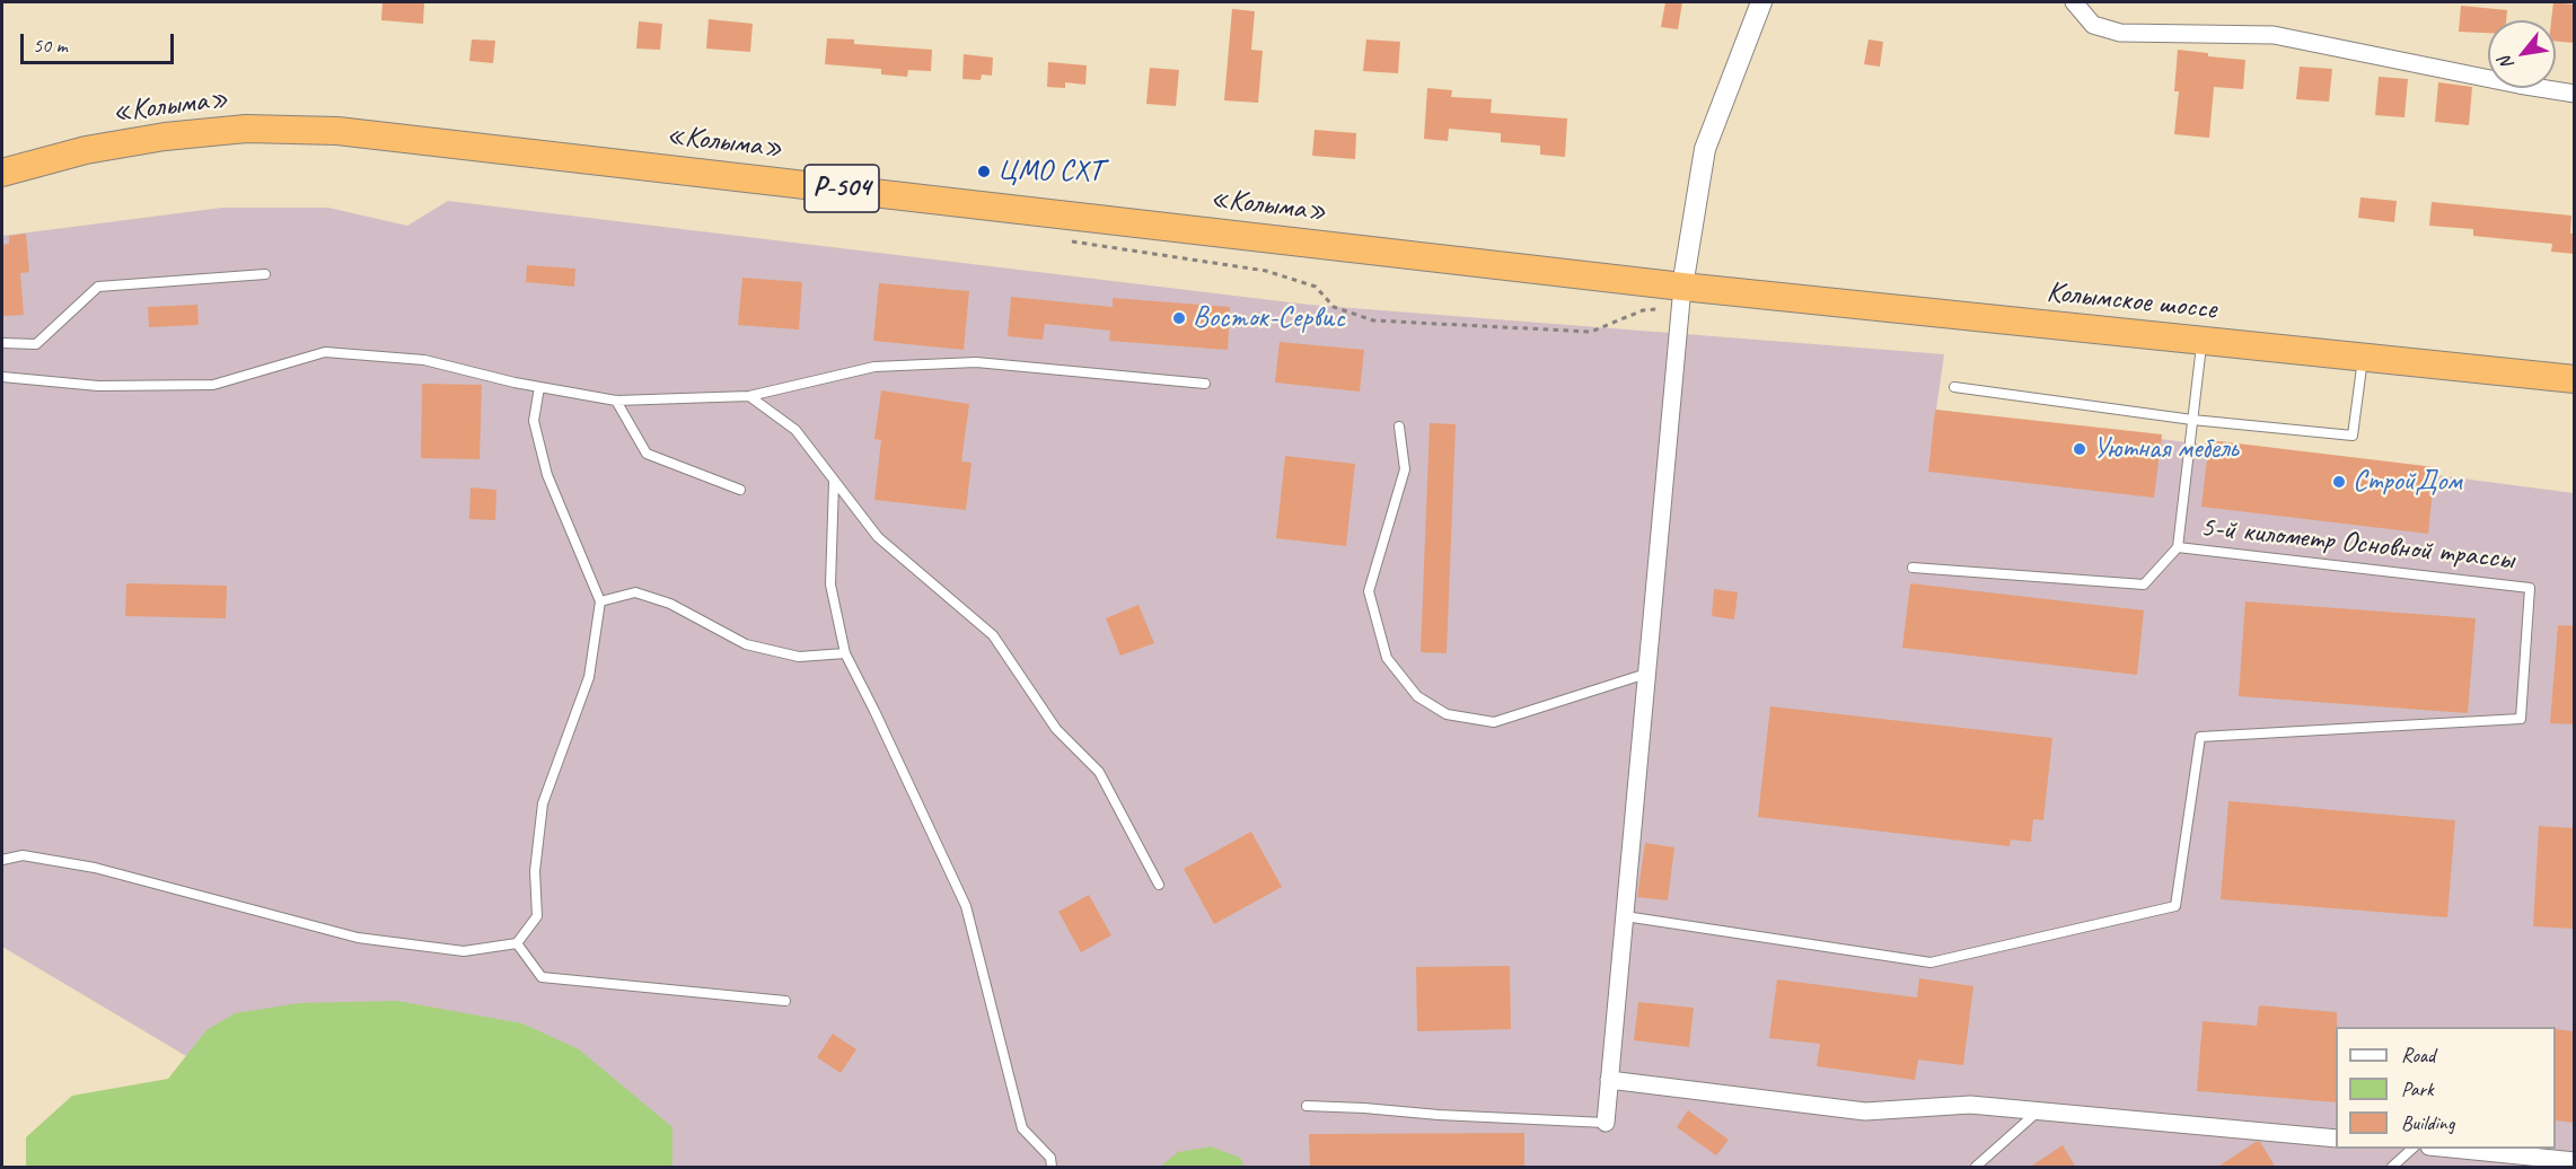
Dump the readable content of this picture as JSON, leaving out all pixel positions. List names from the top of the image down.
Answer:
{
  "streets": {
    "highway": ["«Колыма»", "Р-504", "Колымское шоссе"],
    "lane": ["5-й километр Основной трассы"]
  },
  "crossings": [
    ["«Колыма»", "Колымское шоссе"]
  ],
  "places": [
    "ЦМО СХТ",
    "Восток-Сервис",
    "Уютная мебель",
    "СтройДом"
  ],
  "legend": ["Road", "Park", "Building"],
  "scale_bar": "50 m",
  "north": "bottom left"
}
